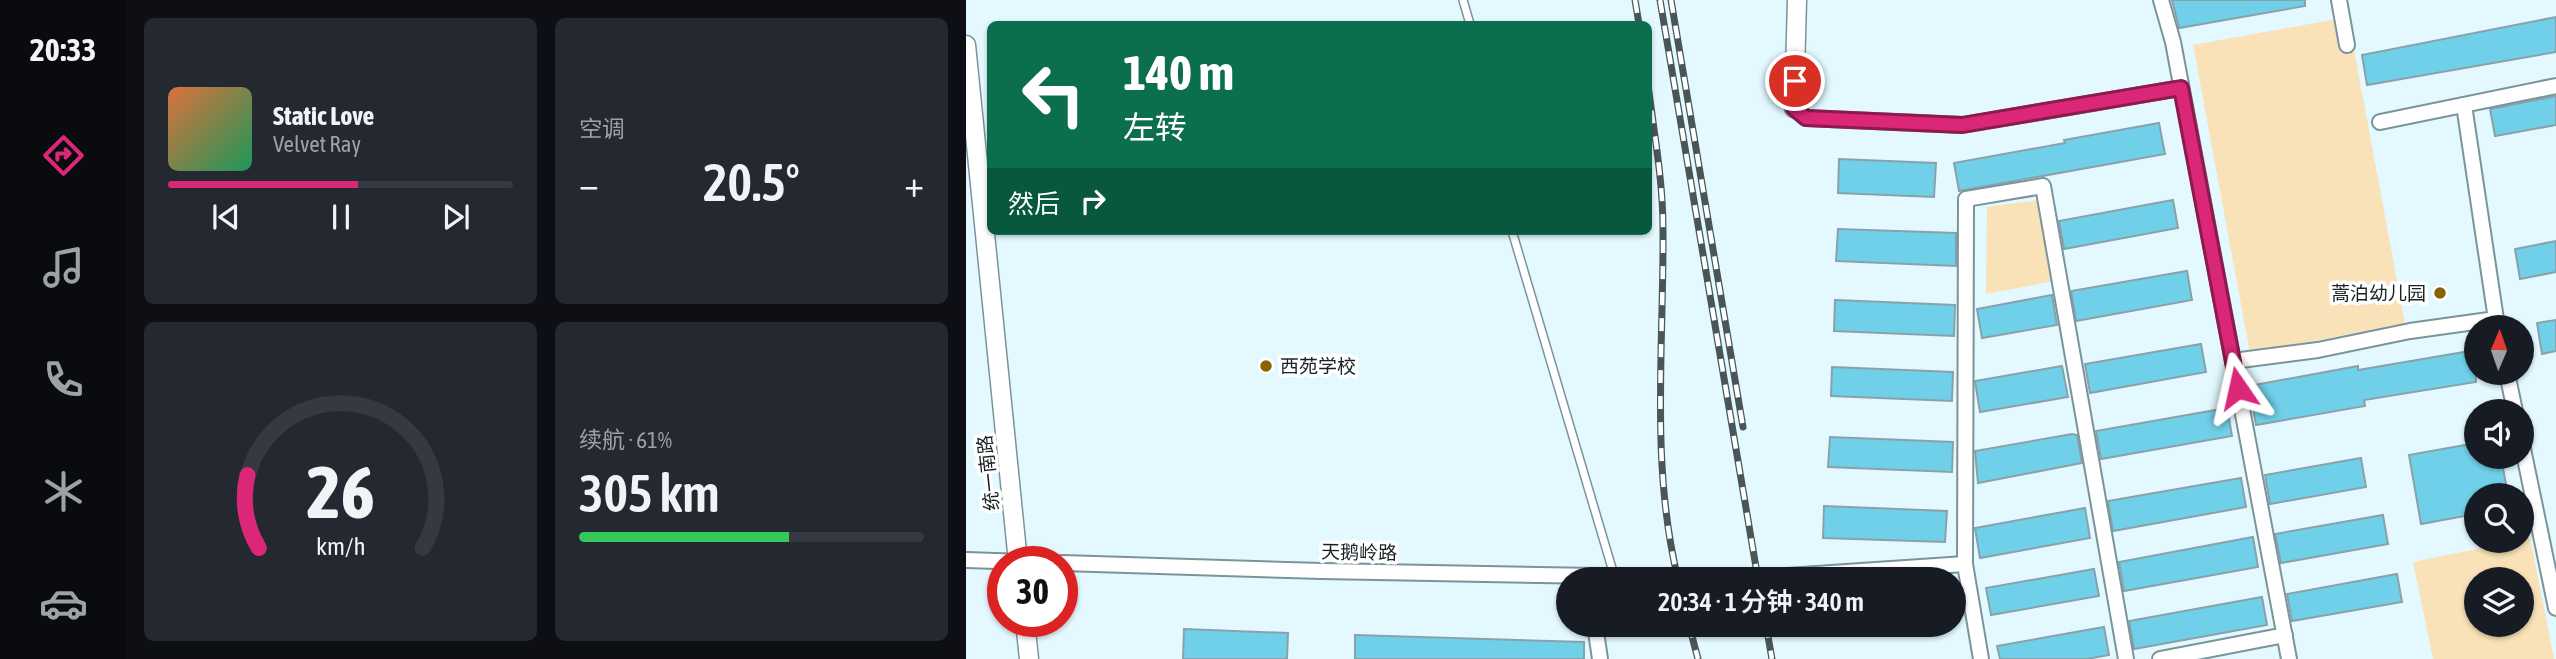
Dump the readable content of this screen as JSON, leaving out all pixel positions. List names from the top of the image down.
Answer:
{
  "streets": {
    "street": ["统一南路", "天鹅岭路"]
  },
  "places": ["蒿泊幼儿园", "西苑学校"],
  "north": "top",
  "page": {
    "tabs": "20:33",
    "tile": [
      "空调",
      ["续航 · 61%", "305 km"]
    ],
    "turn": ["140 m", "左转"],
    "song": ["Static Love", "Velvet Ray"],
    "heat": ["−", "20.5°", "+"],
    "then": "然后",
    "limit": "30",
    "trip": "20:34 · 1 分钟 · 340 m",
    "gauge": ["26", "km/h"]
  }
}
